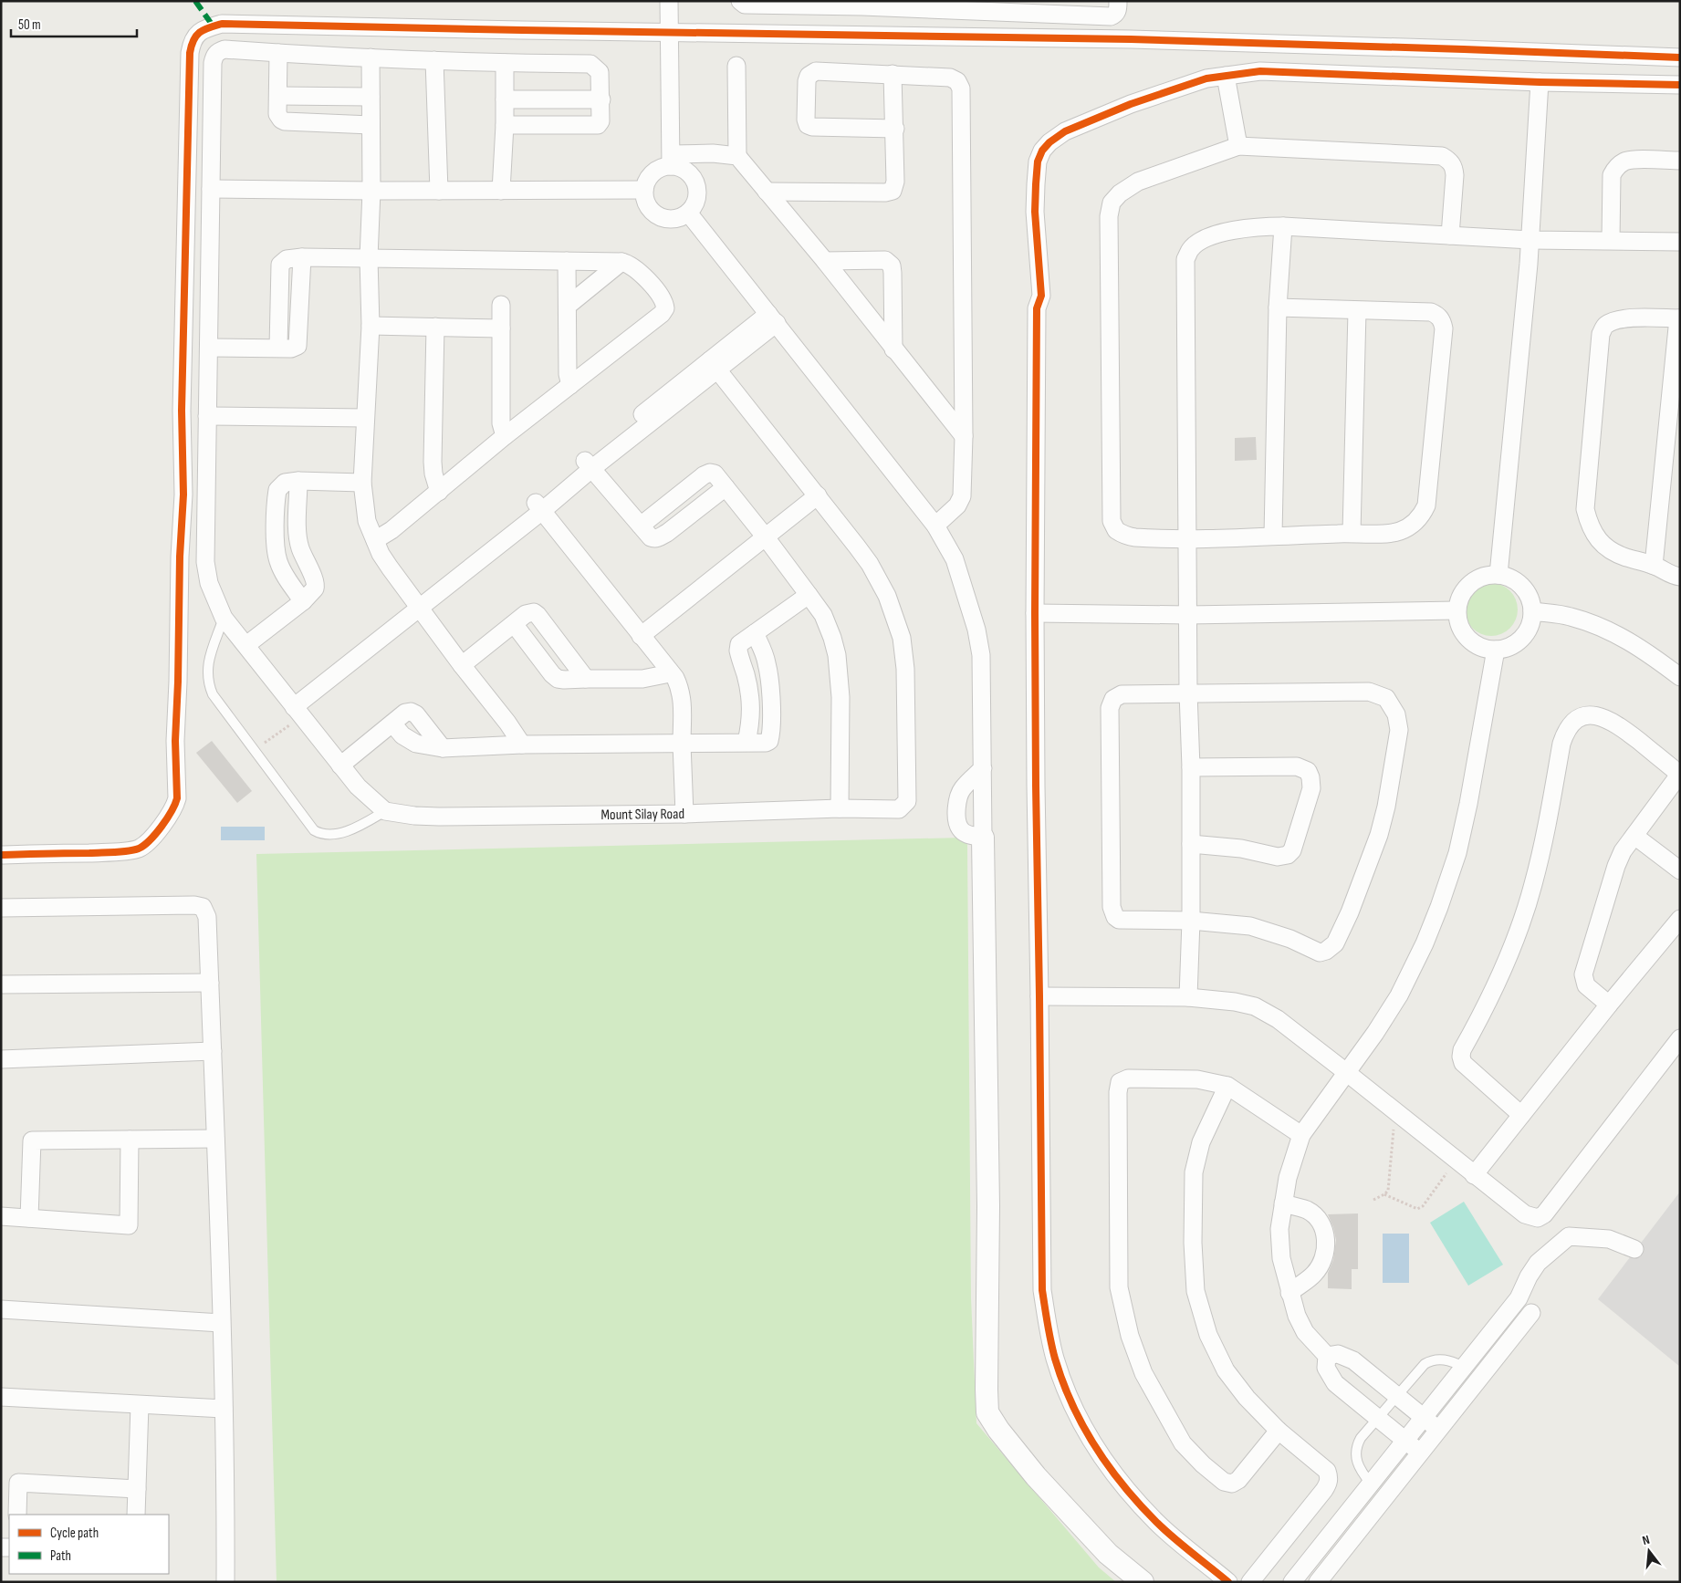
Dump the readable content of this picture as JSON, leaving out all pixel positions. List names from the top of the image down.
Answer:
{
  "streets": {
    "street": ["Mount Silay Road"]
  },
  "legend": ["Cycle path", "Path"],
  "scale_bar": "50 m",
  "north": "top"
}
